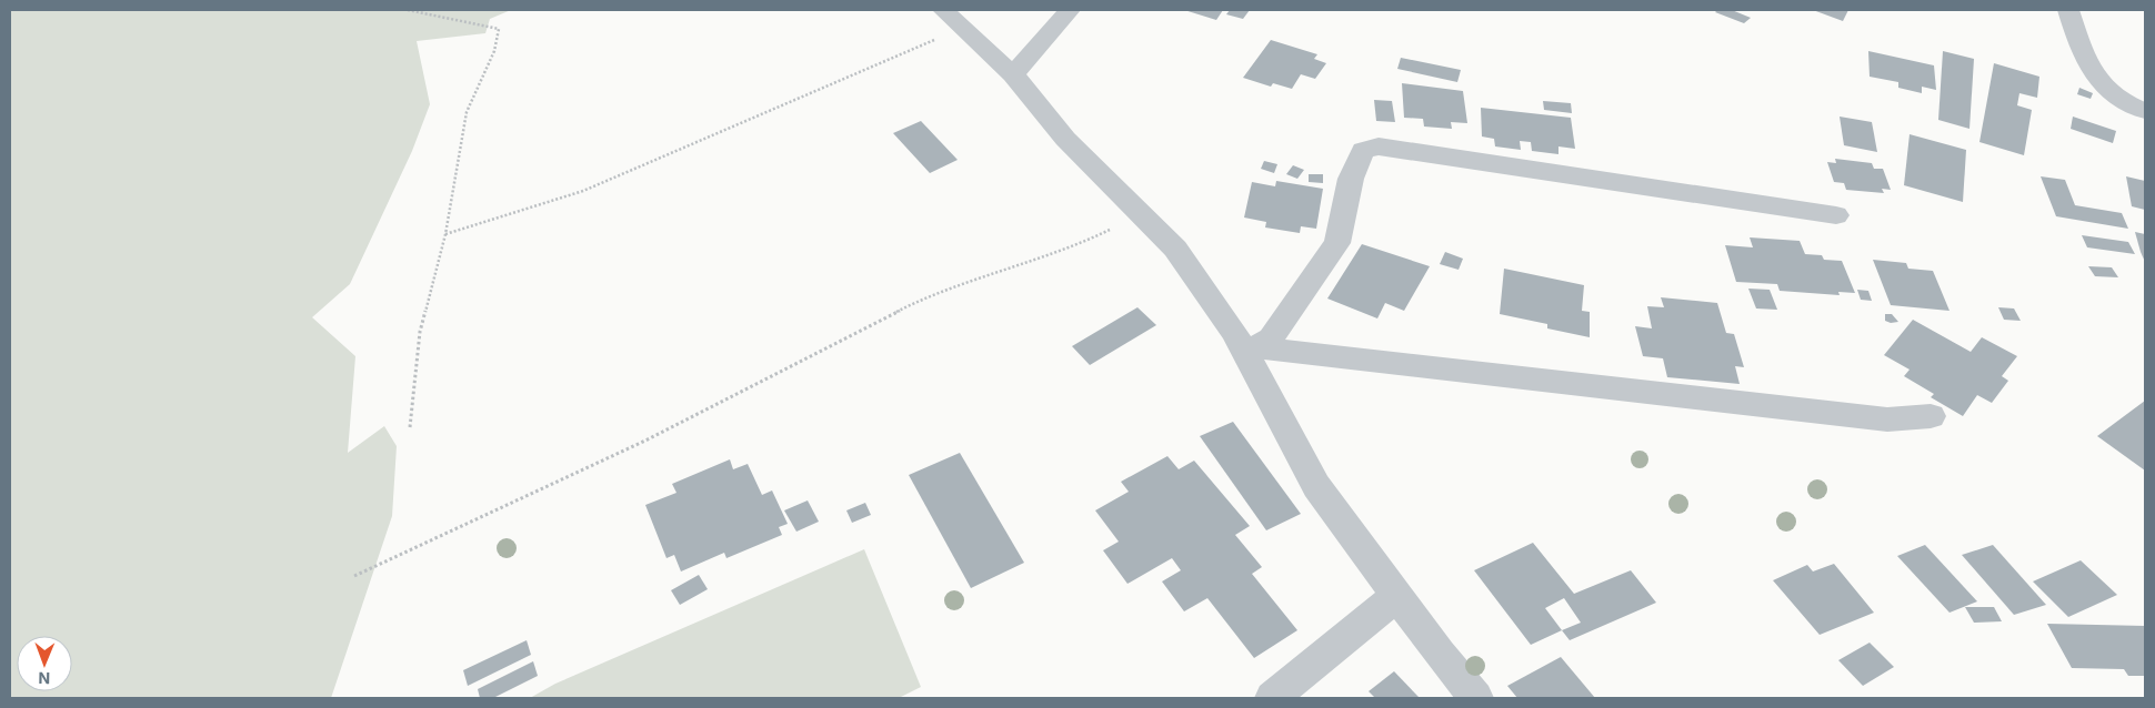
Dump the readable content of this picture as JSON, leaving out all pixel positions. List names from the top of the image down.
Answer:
{
  "north": "bottom"
}
